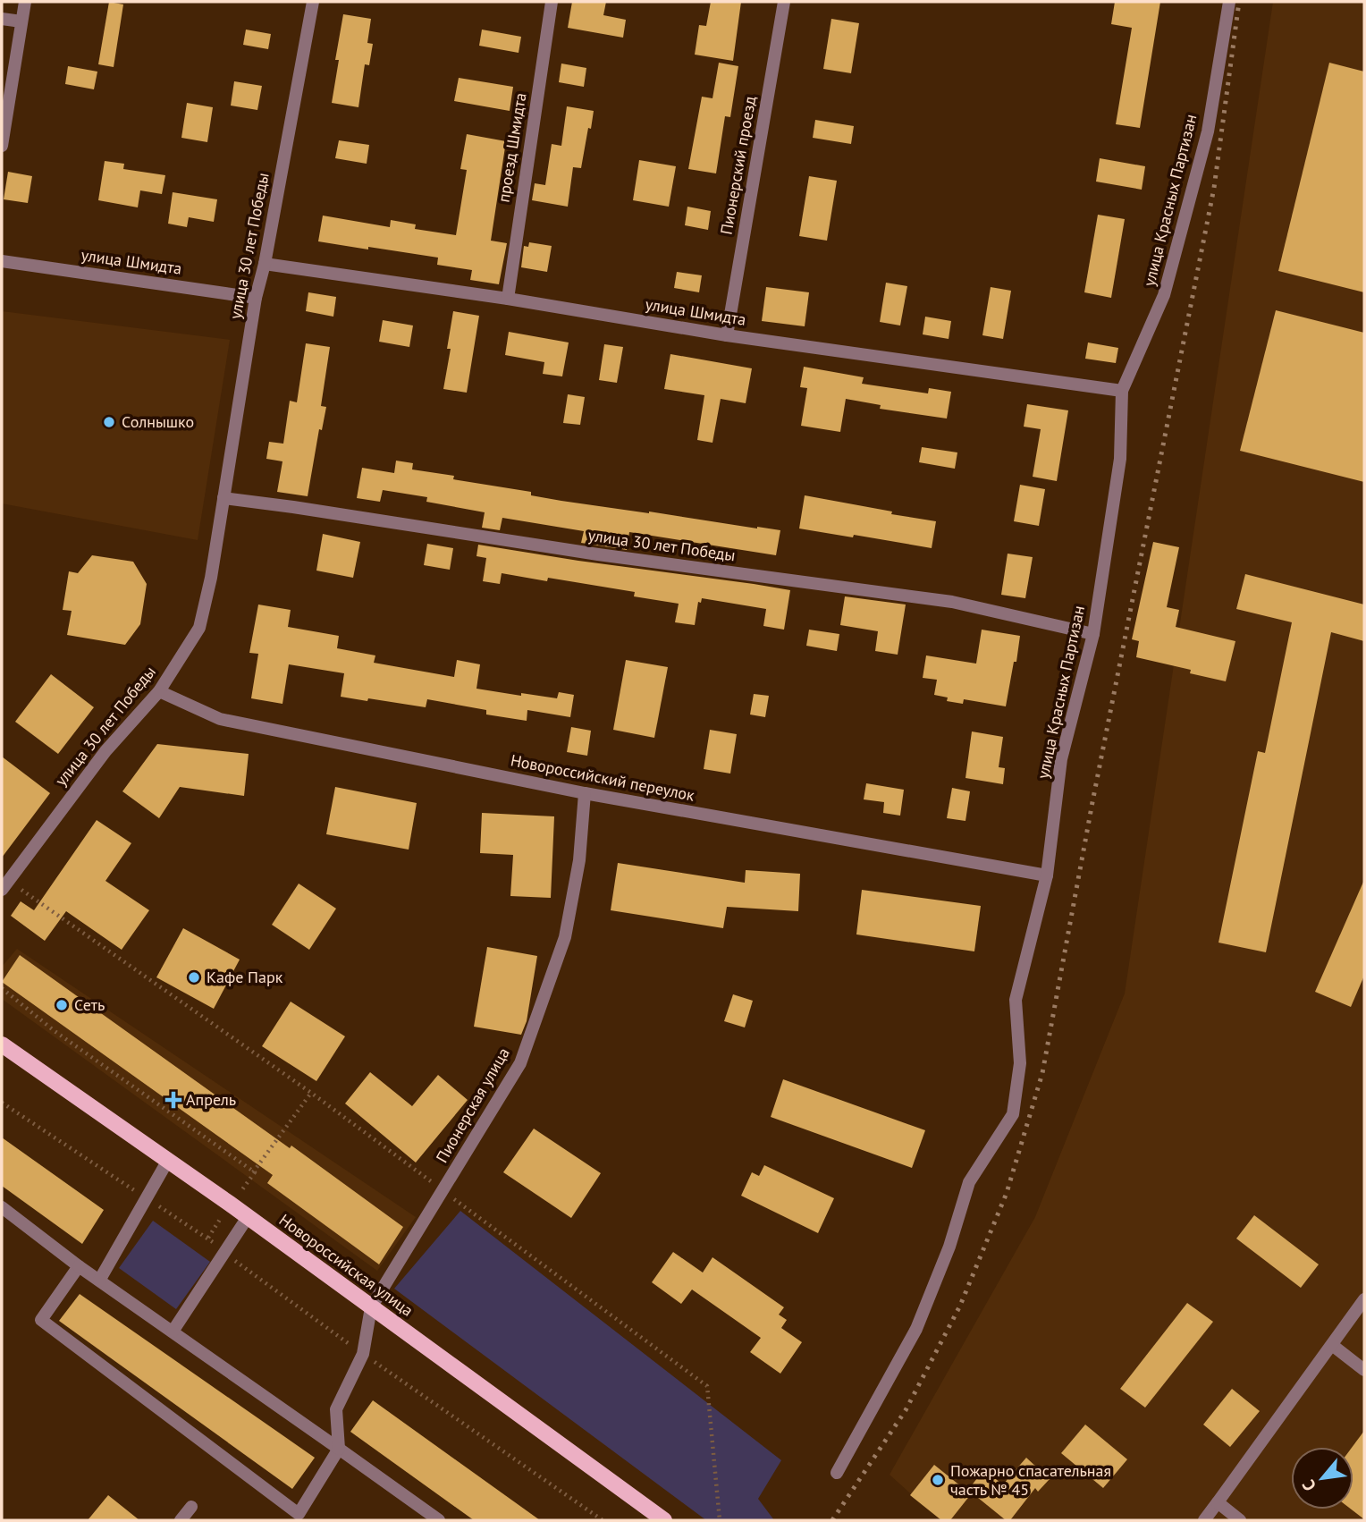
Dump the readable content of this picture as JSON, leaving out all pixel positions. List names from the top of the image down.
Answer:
{
  "streets": {
    "main road": ["Новороссийская улица"],
    "street": [
      "проезд Шмидта",
      "Пионерский проезд",
      "улица Красных Партизан",
      "улица 30 лет Победы",
      "улица Шмидта",
      "Новороссийский переулок",
      "Пионерская улица"
    ]
  },
  "crossings": [
    ["проезд Шмидта", "улица Шмидта"],
    ["Пионерский проезд", "улица Шмидта"],
    ["улица Красных Партизан", "улица 30 лет Победы"],
    ["улица Красных Партизан", "улица Шмидта"],
    ["улица Красных Партизан", "Новороссийский переулок"],
    ["улица 30 лет Победы", "улица Шмидта"],
    ["улица 30 лет Победы", "Новороссийский переулок"],
    ["Новороссийский переулок", "Пионерская улица"],
    ["Пионерская улица", "Новороссийская улица"]
  ],
  "places": {
    "other": [
      "Солнышко",
      "Кафе Парк",
      "Сеть",
      "Пожарно спасательная часть № 45"
    ],
    "health": ["Апрель"]
  },
  "north": "bottom left"
}
